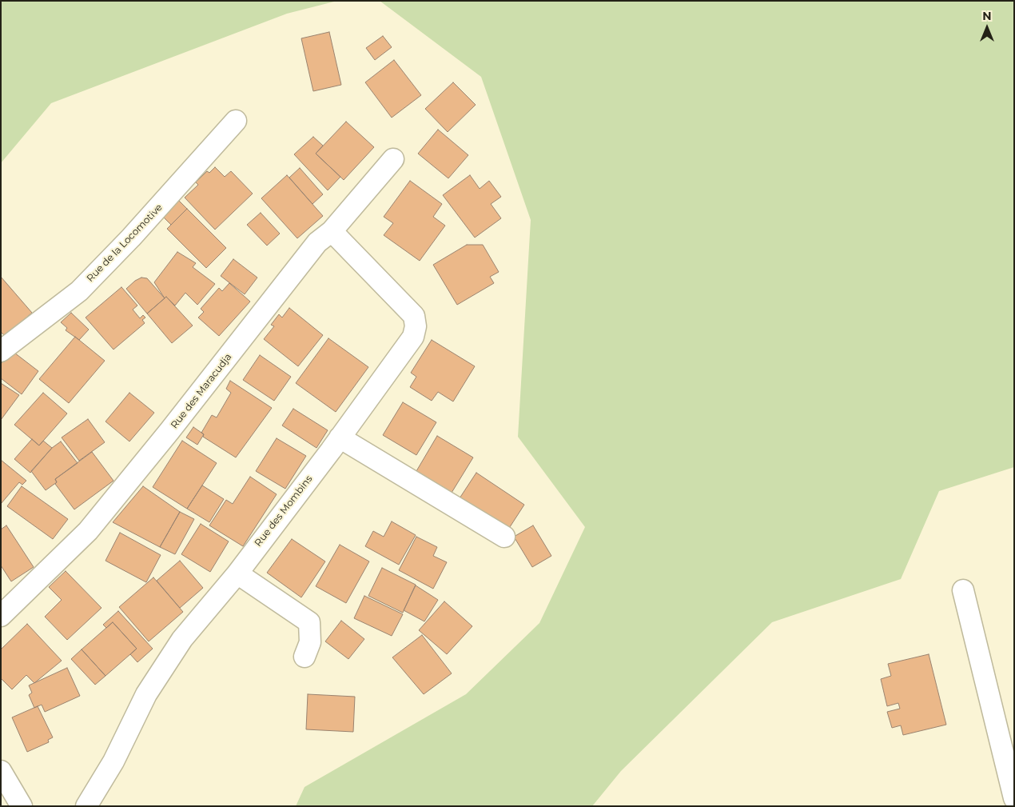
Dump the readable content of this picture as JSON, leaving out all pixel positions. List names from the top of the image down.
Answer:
{
  "streets": {
    "street": ["Rue de la Locomotive", "Rue des Maracudja", "Rue des Mombins"]
  },
  "crossings": [
    ["Rue des Maracudja", "Rue des Mombins"]
  ],
  "north": "top"
}
